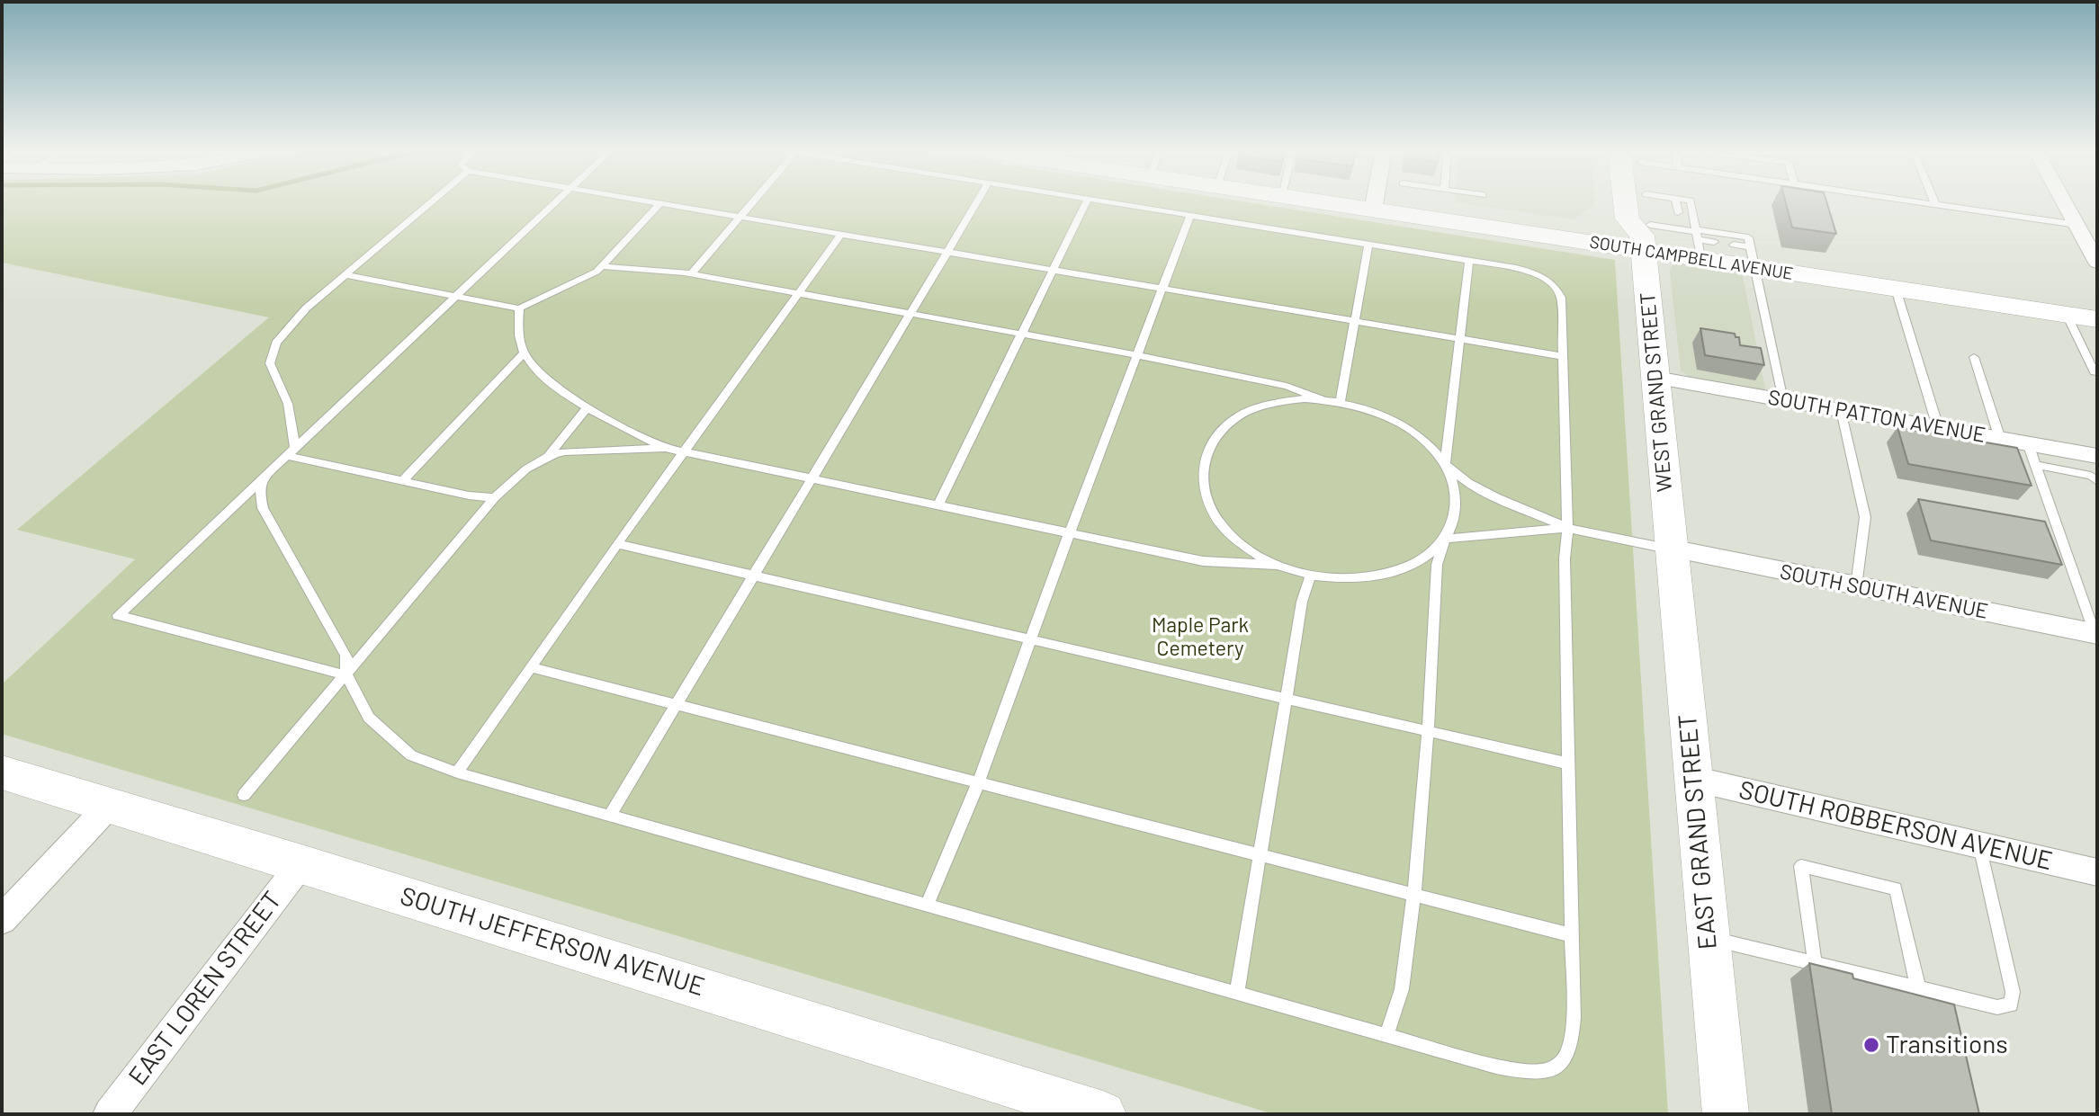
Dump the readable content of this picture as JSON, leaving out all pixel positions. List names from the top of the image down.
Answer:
{
  "streets": {
    "main road": [
      "SOUTH CAMPBELL AVENUE",
      "WEST GRAND STREET",
      "EAST GRAND STREET",
      "SOUTH JEFFERSON AVENUE"
    ],
    "street": [
      "SOUTH PATTON AVENUE",
      "SOUTH SOUTH AVENUE",
      "SOUTH ROBBERSON AVENUE",
      "EAST LOREN STREET"
    ]
  },
  "crossings": [
    ["SOUTH CAMPBELL AVENUE", "WEST GRAND STREET"],
    ["WEST GRAND STREET", "SOUTH PATTON AVENUE"],
    ["WEST GRAND STREET", "SOUTH SOUTH AVENUE"],
    ["WEST GRAND STREET", "EAST GRAND STREET"],
    ["SOUTH SOUTH AVENUE", "EAST GRAND STREET"],
    ["SOUTH ROBBERSON AVENUE", "EAST GRAND STREET"],
    ["SOUTH JEFFERSON AVENUE", "EAST LOREN STREET"]
  ],
  "parks": ["Maple Park Cemetery"],
  "places": ["Transitions"]
}
